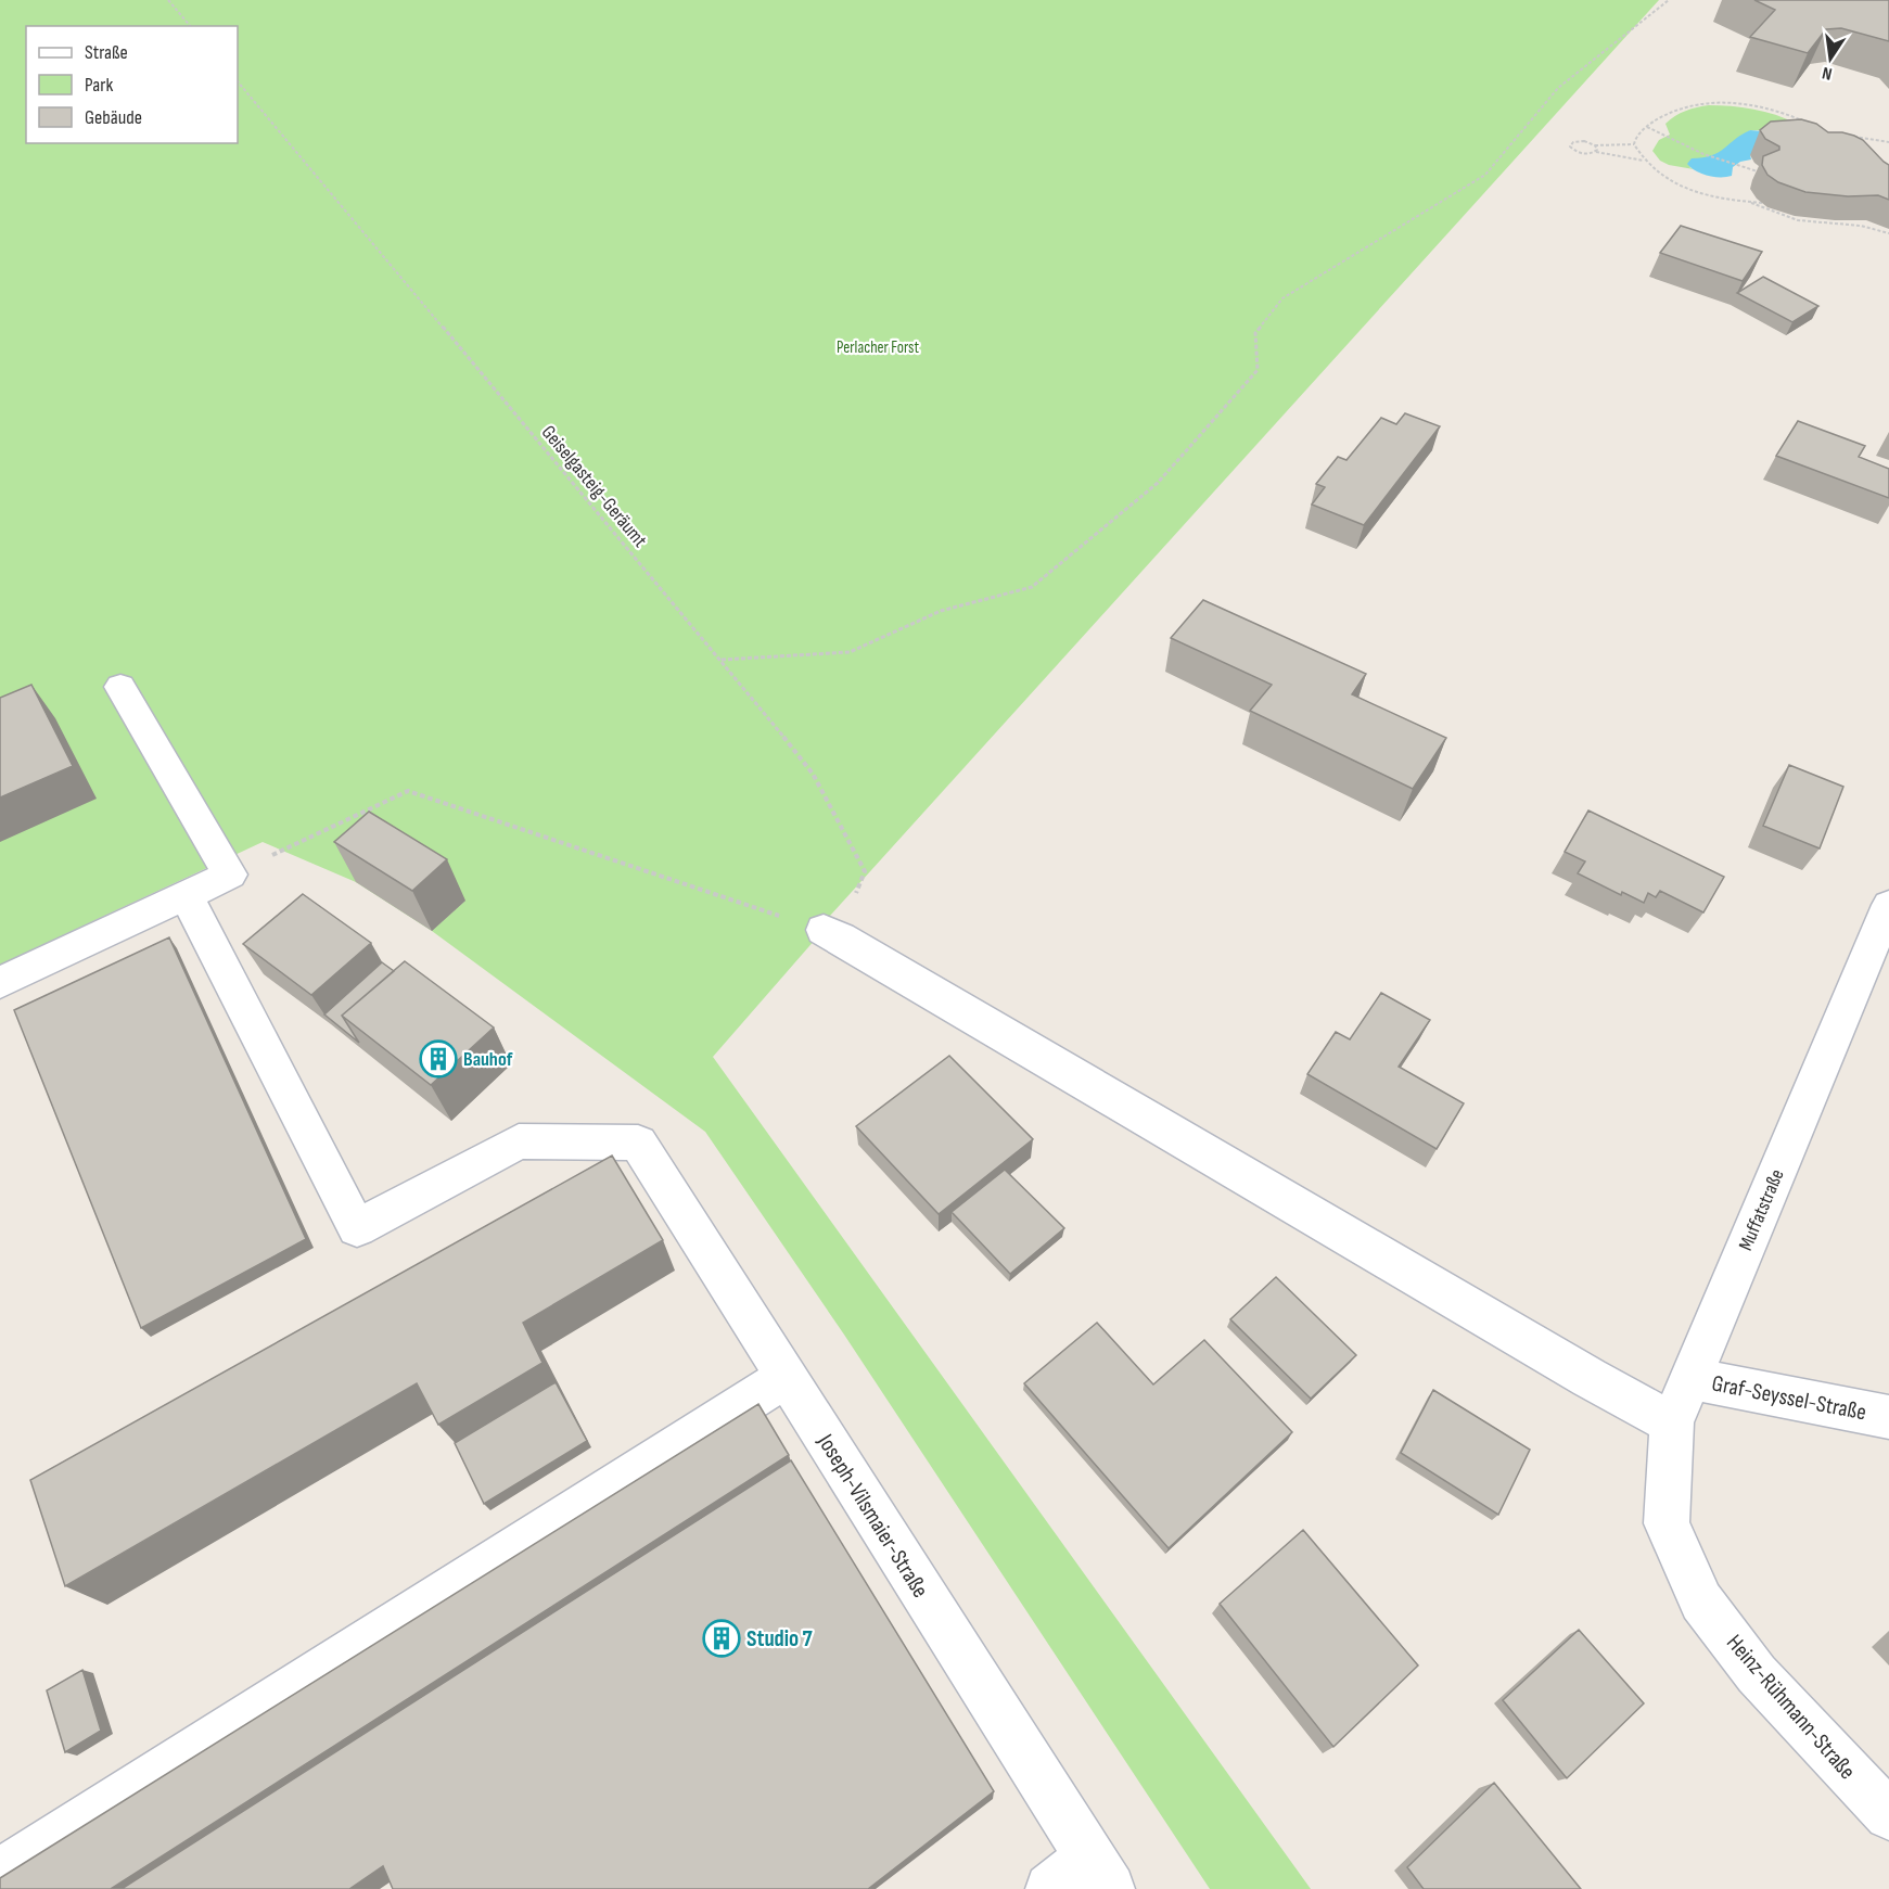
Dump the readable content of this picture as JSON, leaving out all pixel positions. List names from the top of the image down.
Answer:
{
  "streets": {
    "street": [
      "Muffatstraße",
      "Graf-Seyssel-Straße",
      "Joseph-Vilsmaier-Straße",
      "Heinz-Rühmann-Straße"
    ],
    "path": ["Geiselgasteig-Geräumt"]
  },
  "crossings": [
    ["Muffatstraße", "Graf-Seyssel-Straße"],
    ["Muffatstraße", "Heinz-Rühmann-Straße"]
  ],
  "parks": ["Perlacher Forst"],
  "places": {
    "building": ["Bauhof", "Studio 7"]
  },
  "legend": ["Straße", "Park", "Gebäude"],
  "north": "bottom"
}
